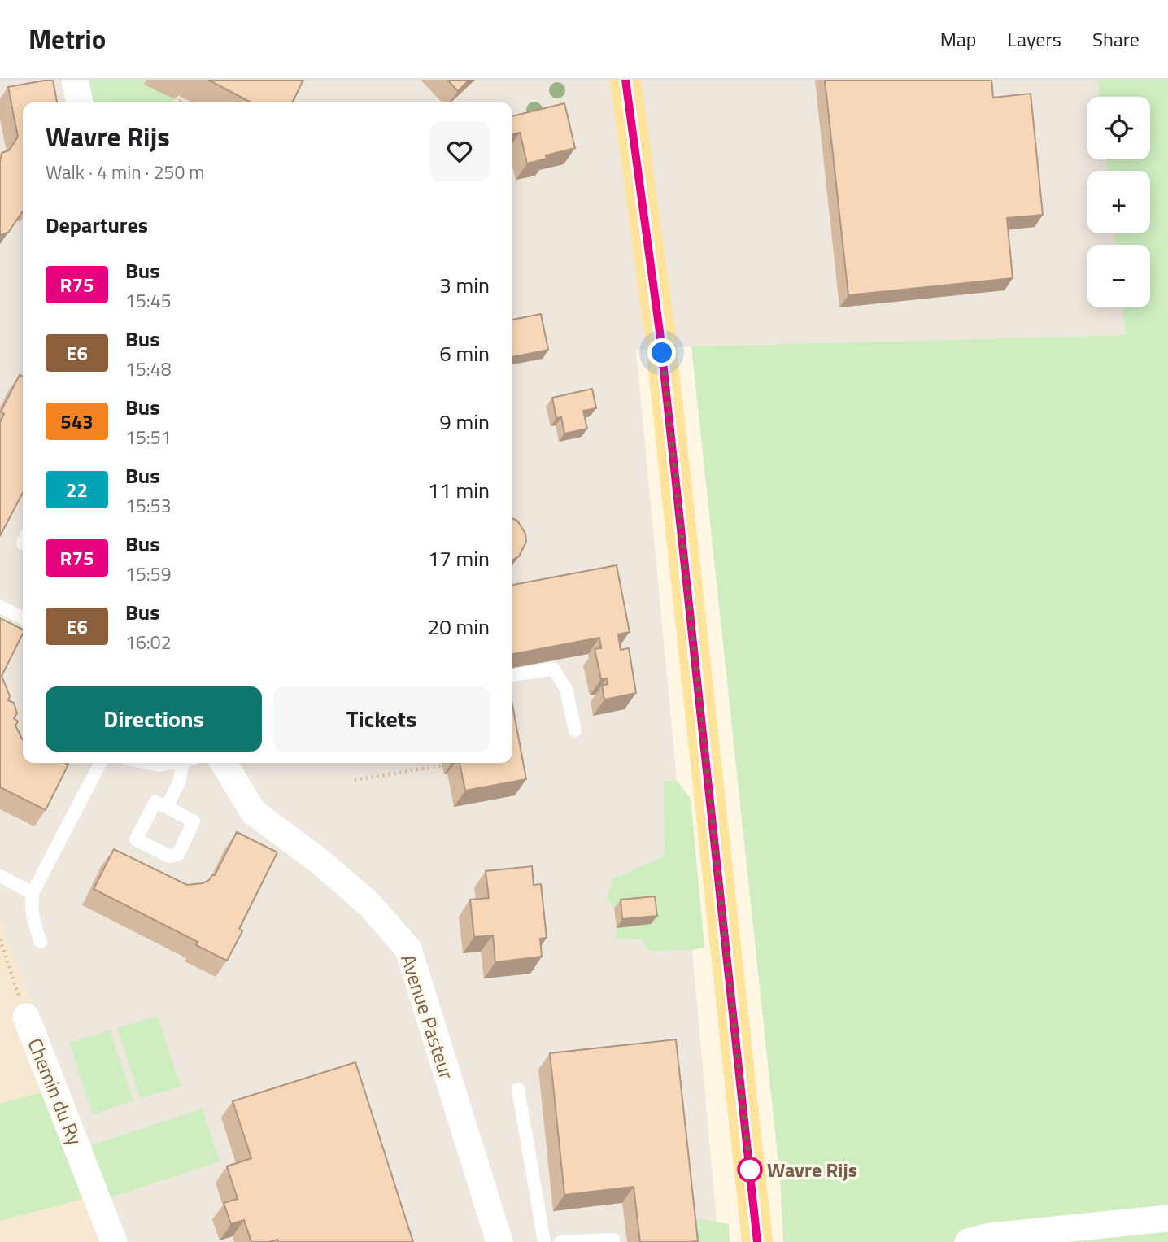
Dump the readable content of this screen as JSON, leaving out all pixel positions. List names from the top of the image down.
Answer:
{
  "streets": {
    "street": ["Avenue Pasteur", "Chemin du Ry"]
  },
  "places": ["Wavre Rijs"],
  "lines": ["bus line R75"],
  "page": {
    "header": "Metrio",
    "nav": ["Map", "Layers", "Share"],
    "map_buttons": ["+", "−"],
    "heading": [
      ["Wavre Rijs", "Walk · 4 min · 250 m"],
      "Departures"
    ],
    "list": [
      {
        "mark": "R75",
        "name": "Bus",
        "note": "15:45",
        "value": "3 min"
      },
      {
        "mark": "E6",
        "name": "Bus",
        "note": "15:48",
        "value": "6 min"
      },
      {
        "mark": "543",
        "name": "Bus",
        "note": "15:51",
        "value": "9 min"
      },
      {
        "mark": "22",
        "name": "Bus",
        "note": "15:53",
        "value": "11 min"
      },
      {
        "mark": "R75",
        "name": "Bus",
        "note": "15:59",
        "value": "17 min"
      },
      {
        "mark": "E6",
        "name": "Bus",
        "note": "16:02",
        "value": "20 min"
      }
    ],
    "buttons": ["Directions", "Tickets"]
  }
}
